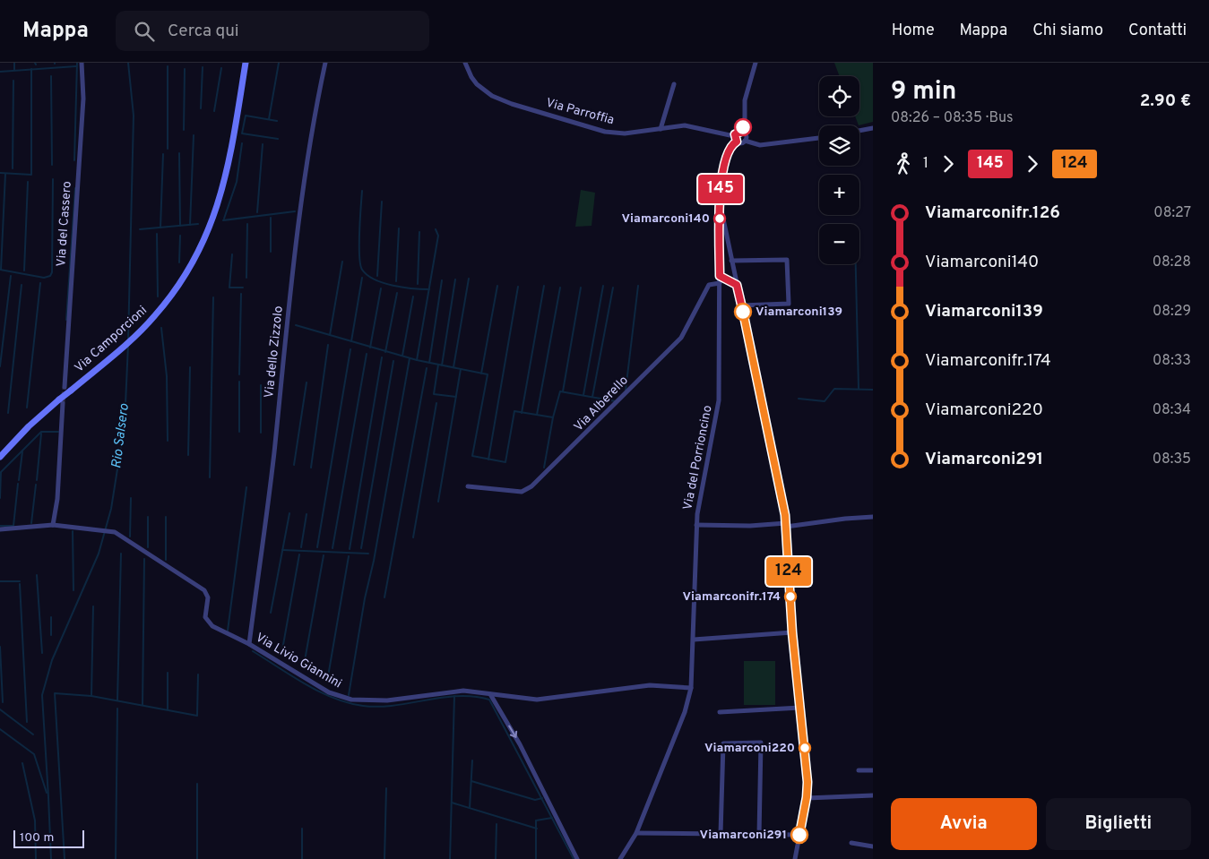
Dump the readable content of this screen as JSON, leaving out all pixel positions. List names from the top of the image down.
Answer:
{
  "streets": {
    "main road": ["Via Camporcioni"],
    "street": [
      "Via Parroffia",
      "Via del Cassero",
      "Via dello Zizzolo",
      "Via Alberello",
      "Via del Porrioncino",
      "Via Livio Giannini"
    ]
  },
  "crossings": [
    ["Via dello Zizzolo", "Via Livio Giannini"],
    ["Via Alberello", "Via del Porrioncino"],
    ["Via del Porrioncino", "Via Livio Giannini"]
  ],
  "water": ["Rio Salsero"],
  "places": [
    "Viamarconi140",
    "Viamarconi139",
    "Viamarconifr.174",
    "Viamarconi220",
    "Viamarconi291"
  ],
  "lines": ["bus line 145", "bus line 124"],
  "scale_bar": "100 m",
  "page": {
    "header": "Mappa",
    "search": "Cerca qui",
    "nav": [
      "Home",
      "Mappa",
      "Chi siamo",
      "Contatti"
    ],
    "on_map": ["145", "124"],
    "heading": ["9 min", "08:26 – 08:35 · Bus", "2.90 €"],
    "map_buttons": ["+", "−"],
    "legs": ["1", "145", "124"],
    "list": [
      {
        "name": "Viamarconifr.126",
        "value": "08:27"
      },
      {
        "name": "Viamarconi140",
        "value": "08:28"
      },
      {
        "name": "Viamarconi139",
        "value": "08:29"
      },
      {
        "name": "Viamarconifr.174",
        "value": "08:33"
      },
      {
        "name": "Viamarconi220",
        "value": "08:34"
      },
      {
        "name": "Viamarconi291",
        "value": "08:35"
      }
    ],
    "buttons": ["Avvia", "Biglietti"],
    "scale": "100 m"
  }
}
